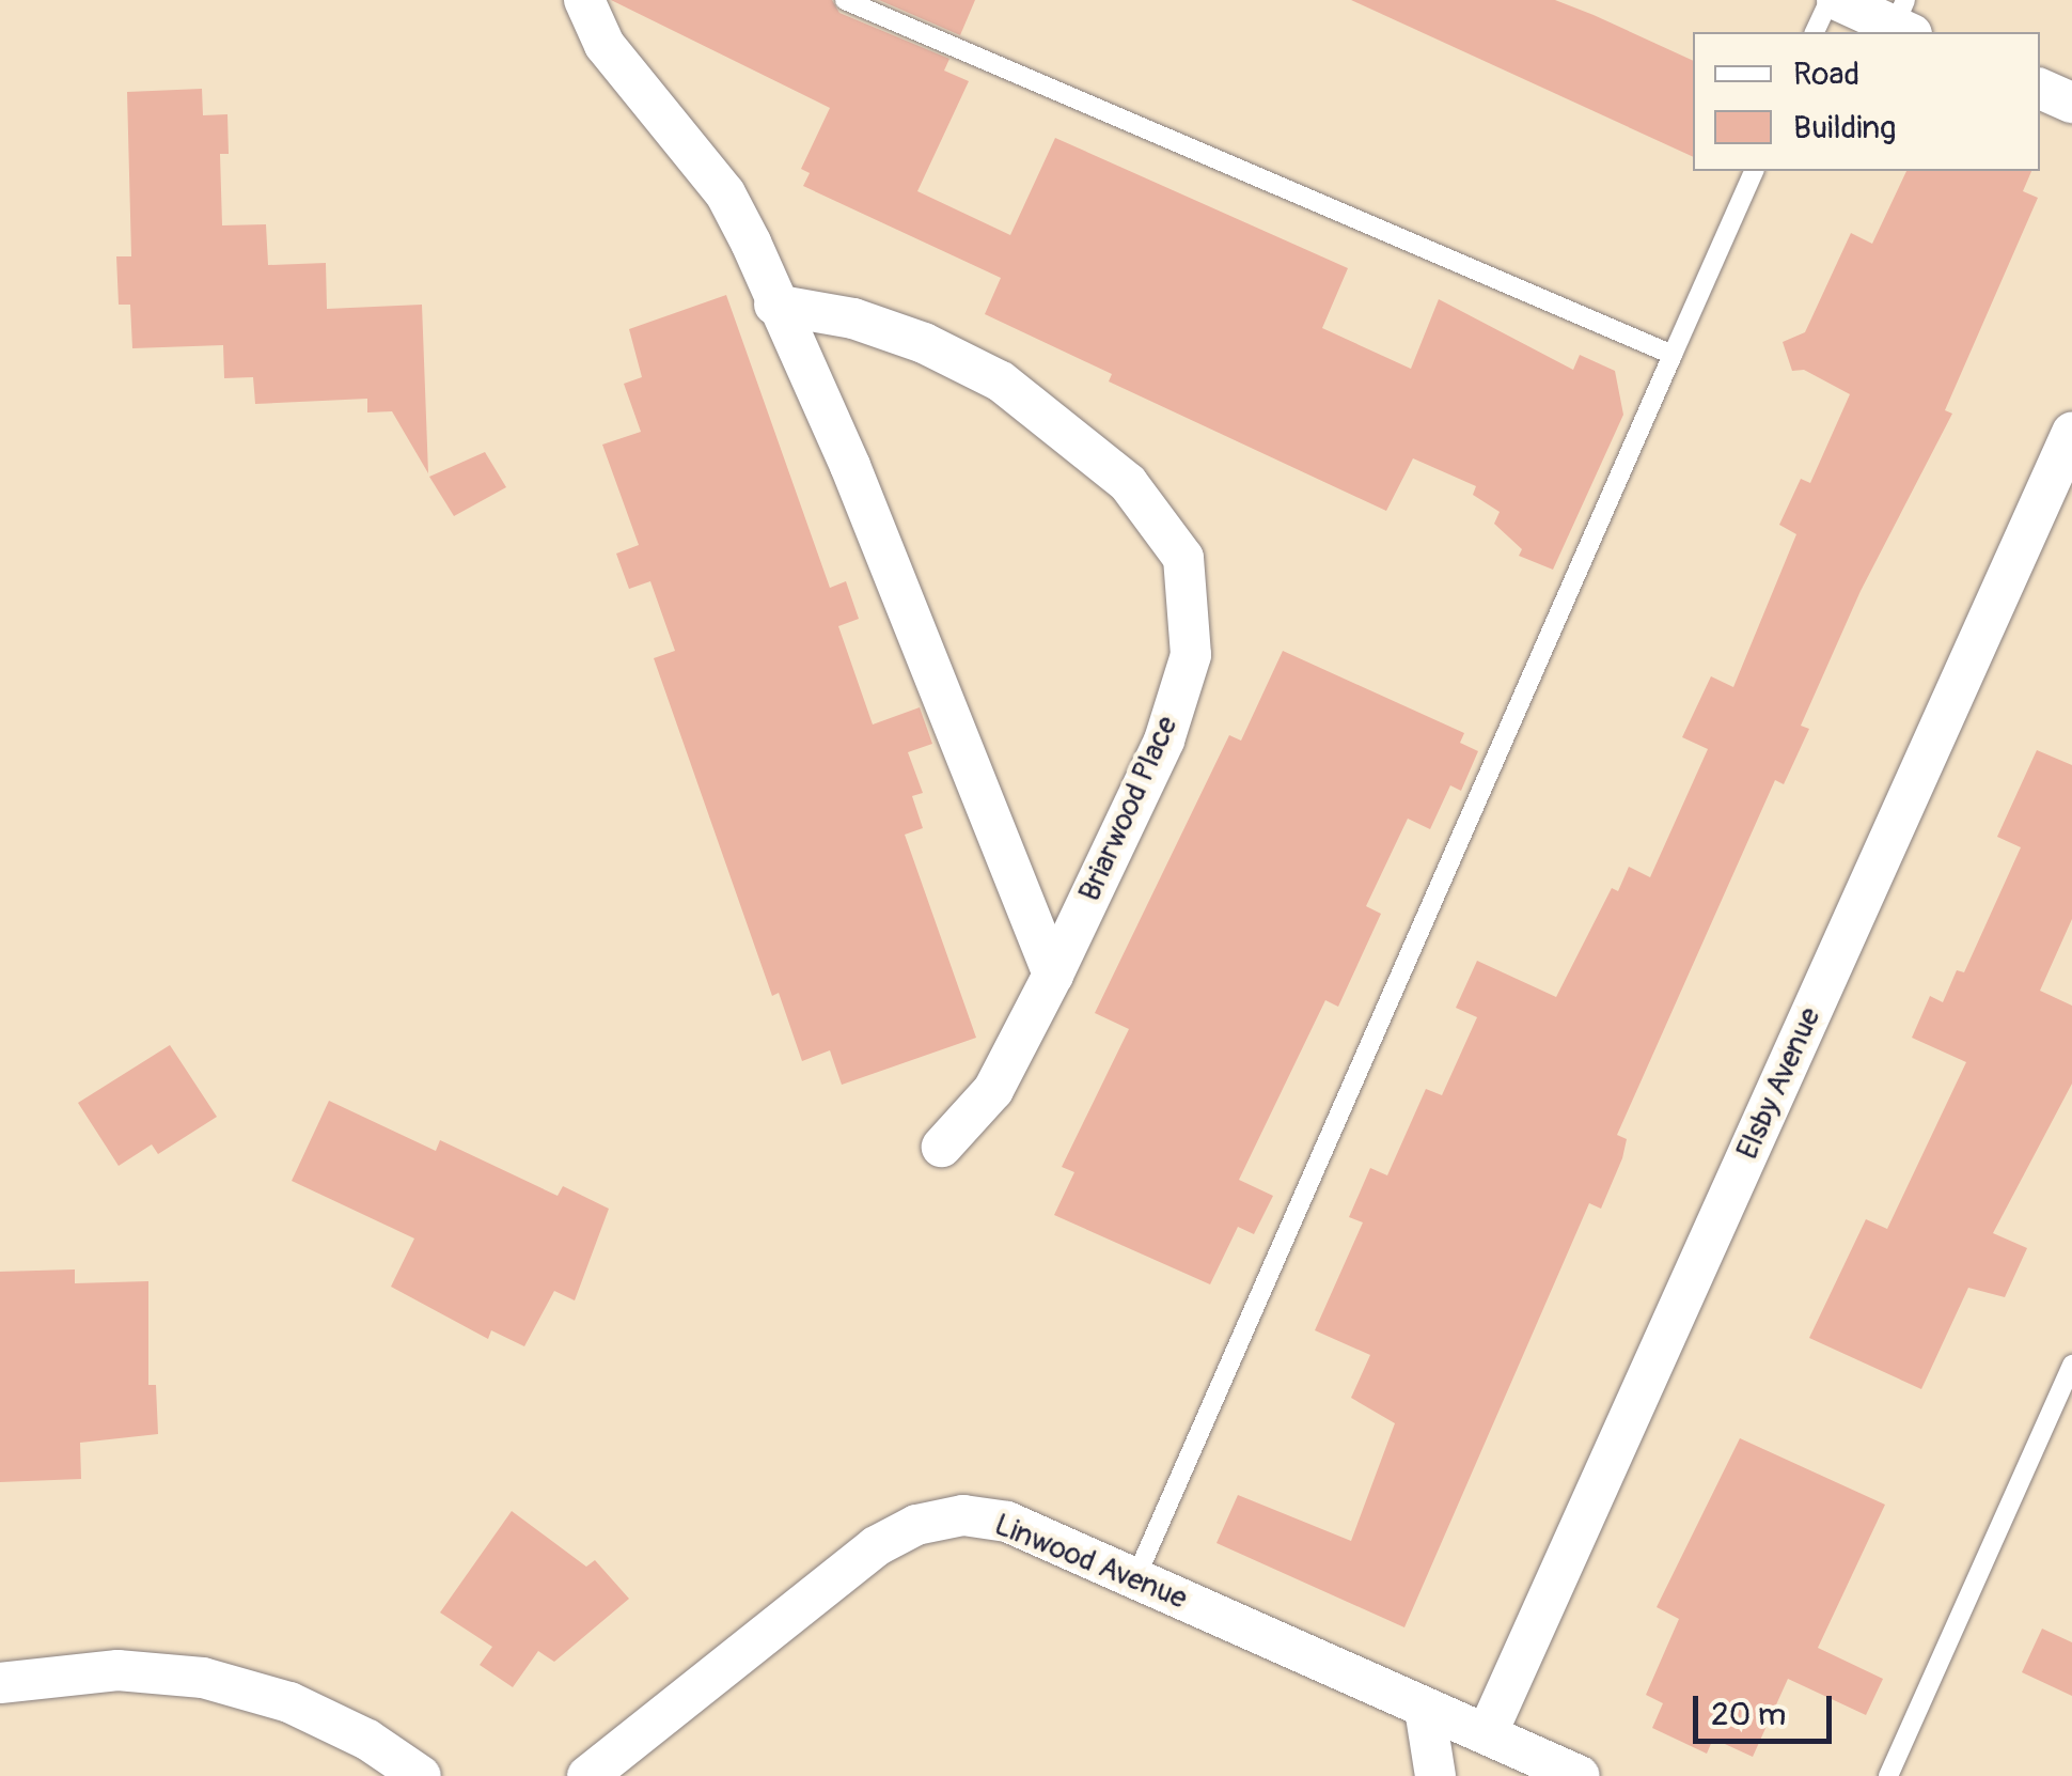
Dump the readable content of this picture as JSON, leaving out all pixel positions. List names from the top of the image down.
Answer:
{
  "streets": {
    "street": ["Briarwood Place", "Elsby Avenue", "Linwood Avenue"]
  },
  "crossings": [
    ["Elsby Avenue", "Linwood Avenue"]
  ],
  "legend": ["Road", "Building"],
  "scale_bar": "20 m"
}
